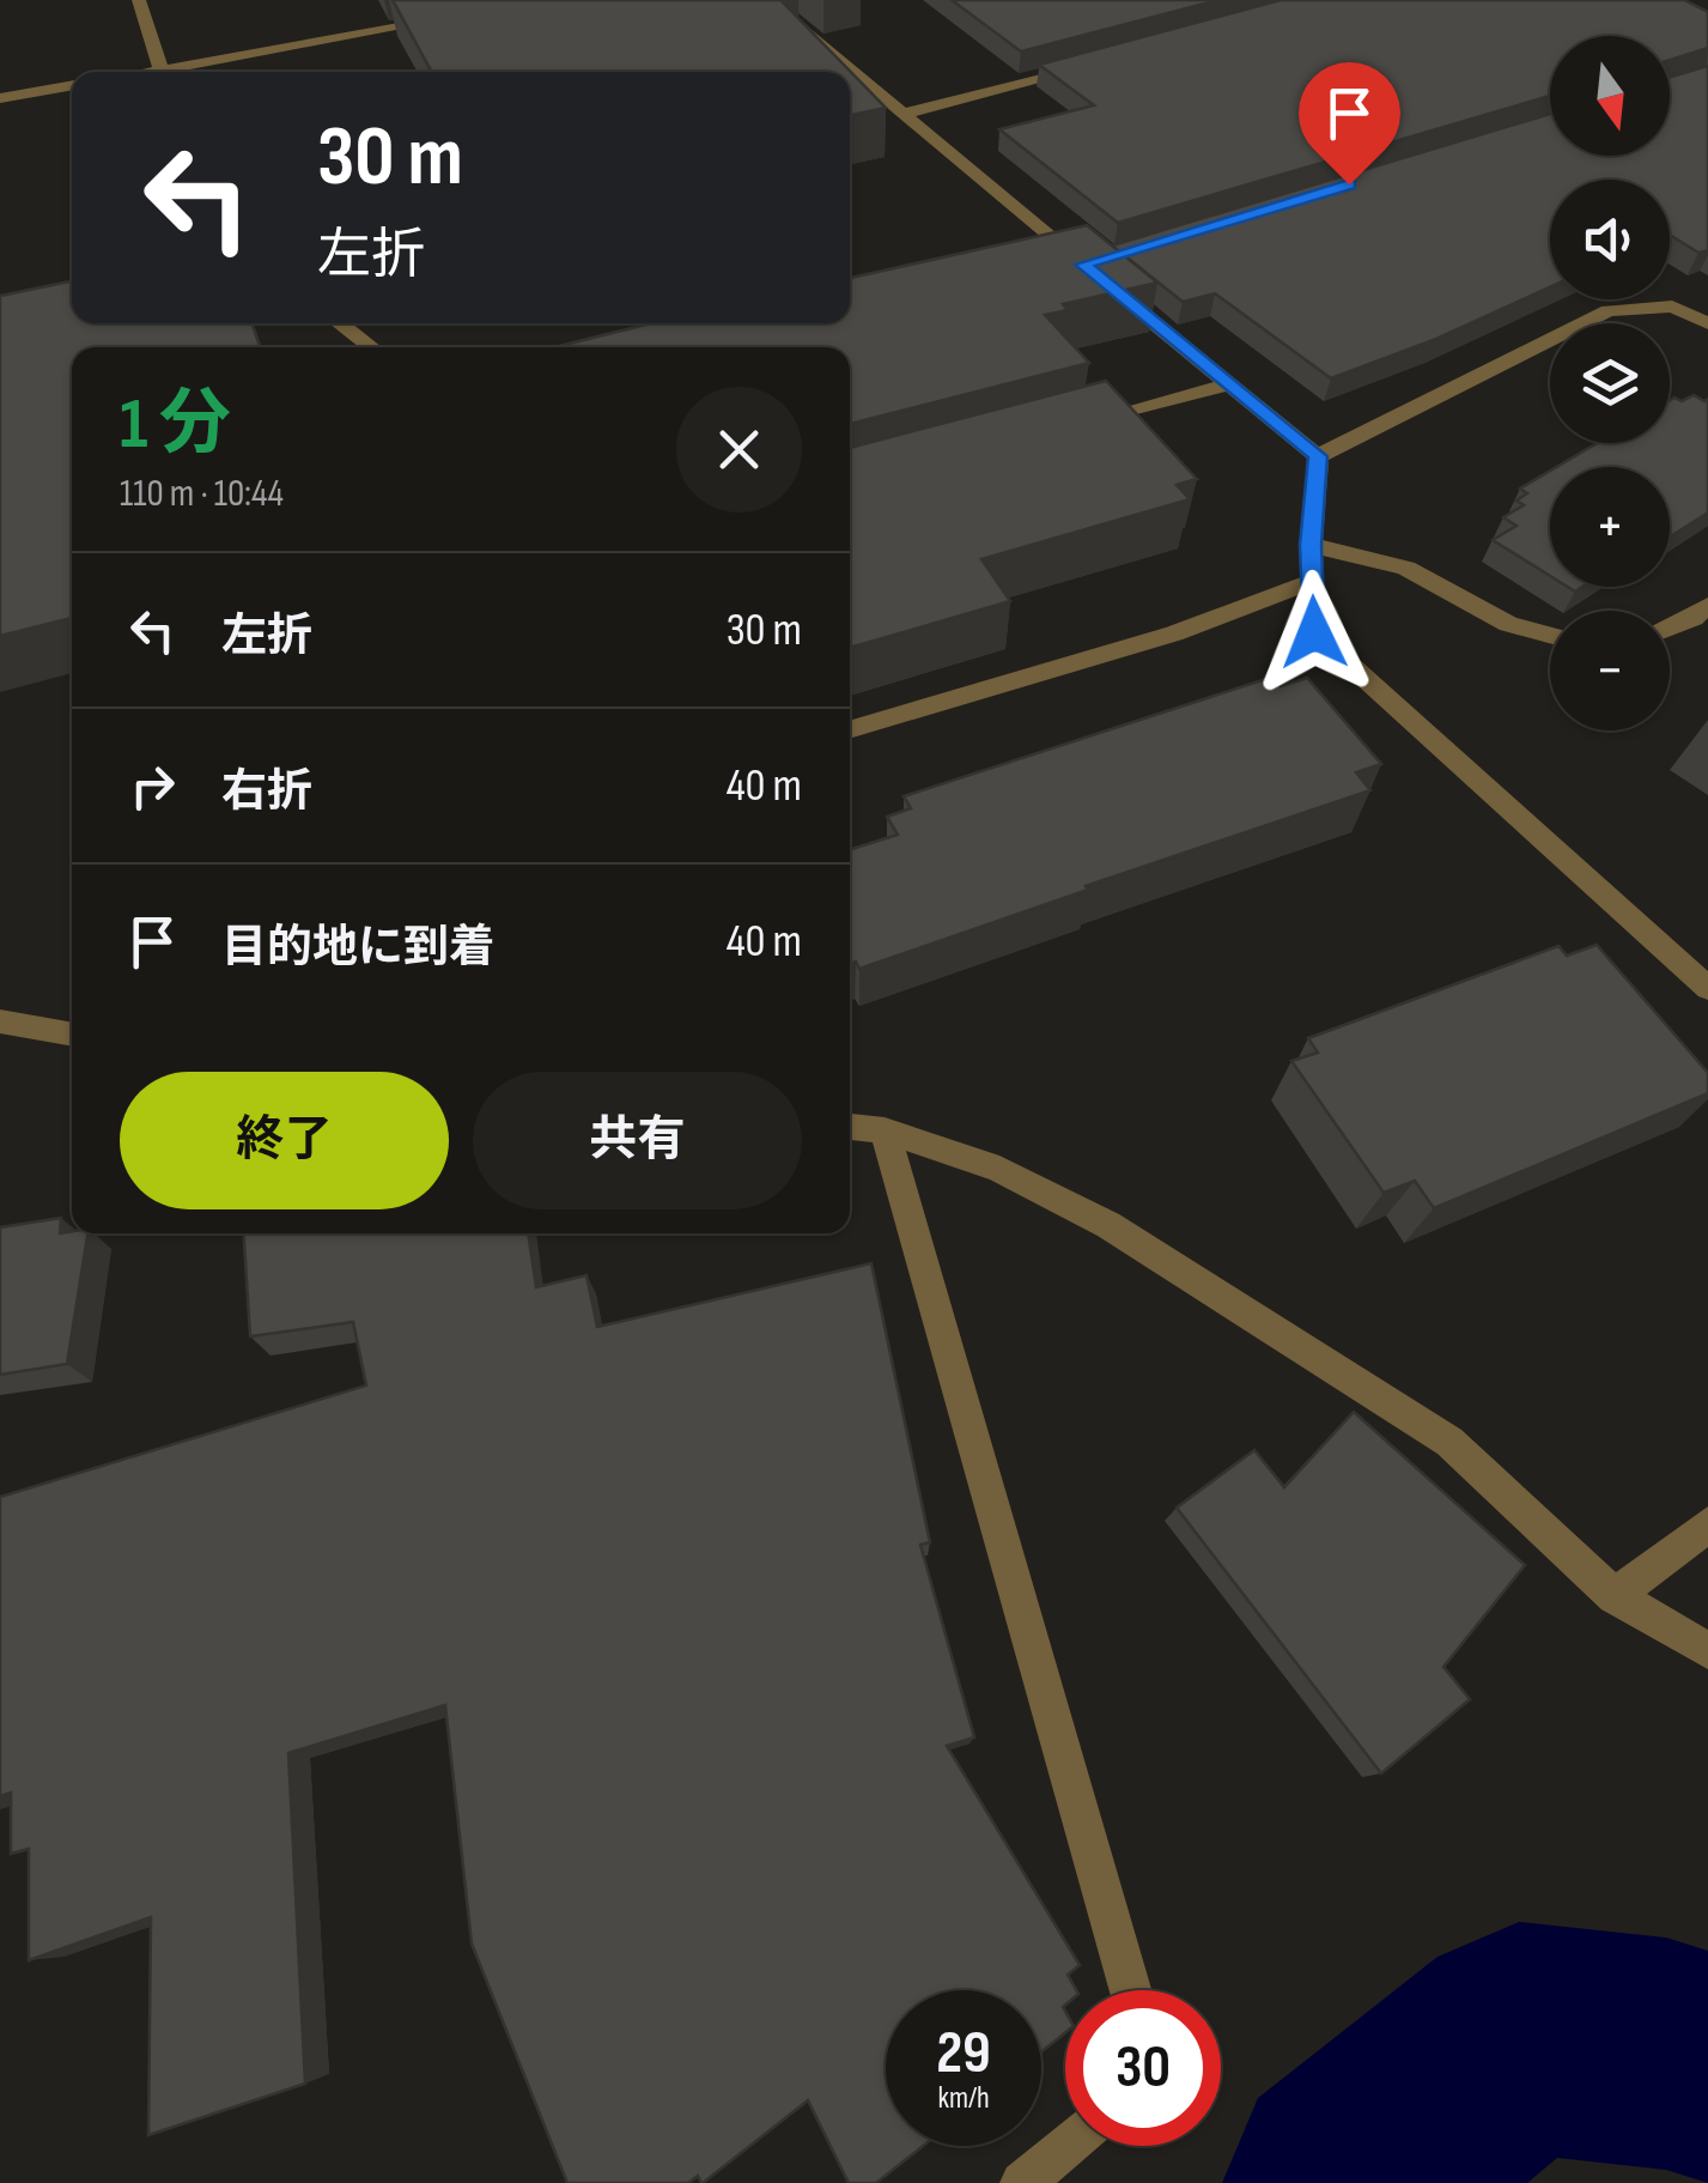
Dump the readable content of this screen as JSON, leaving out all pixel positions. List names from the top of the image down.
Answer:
{
  "north": "bottom",
  "page": {
    "map_buttons": ["+", "−"],
    "turn": ["30 m", "左折"],
    "heading": ["1 分", "110 m · 10:44"],
    "list": [
      {
        "name": "左折",
        "value": "30 m"
      },
      {
        "name": "右折",
        "value": "40 m"
      },
      {
        "name": "目的地に到着",
        "value": "40 m"
      }
    ],
    "buttons": ["終了", "共有"],
    "speed": "29 km/h",
    "limit": "30"
  }
}
